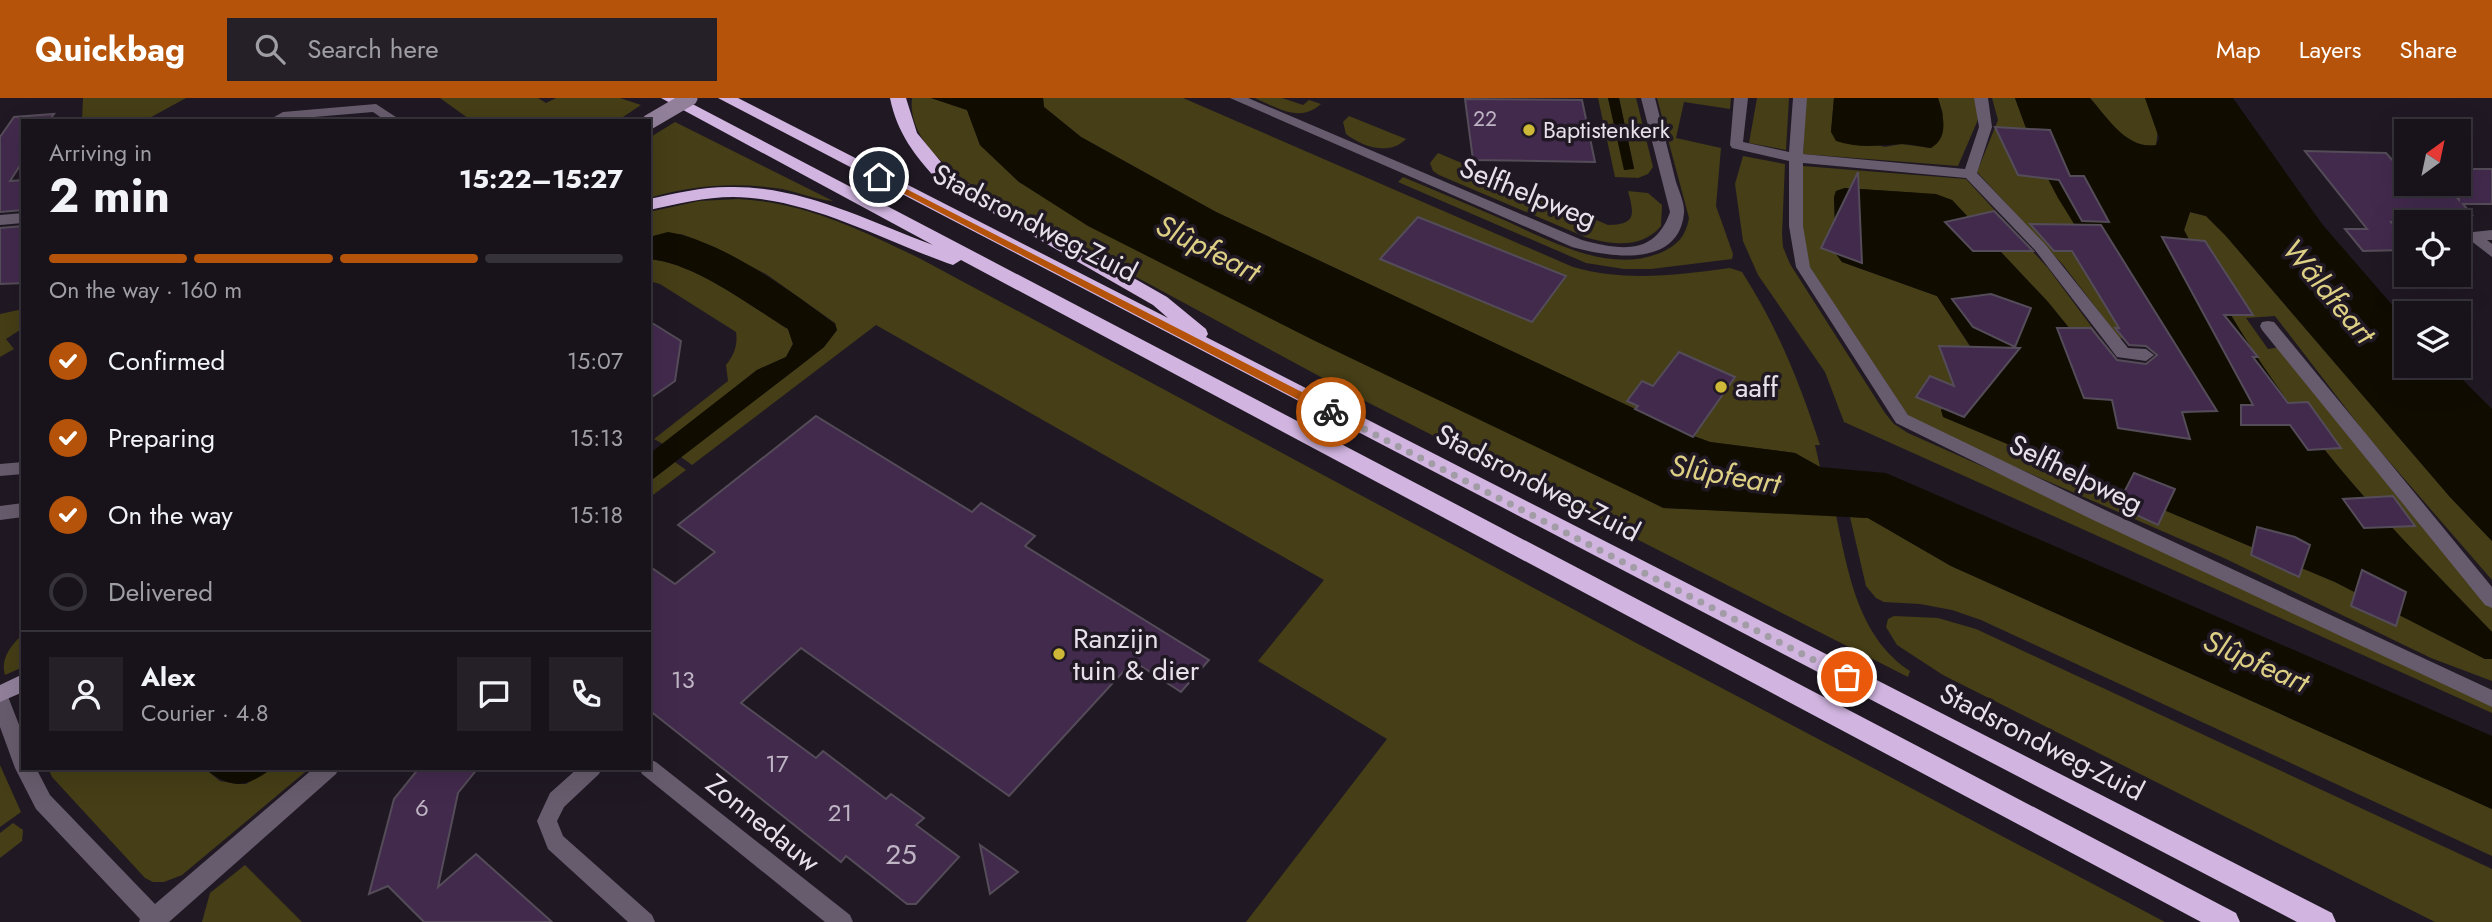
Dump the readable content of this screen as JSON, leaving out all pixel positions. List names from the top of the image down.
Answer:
{
  "streets": {
    "highway": ["Stadsrondweg-Zuid"],
    "street": ["Selfhelpweg", "Zonnedauw"]
  },
  "water": ["Slûpfeart", "Wâldfeart"],
  "places": ["Baptistenkerk", "aaff", "Ranzijn tuin & dier"],
  "house_numbers": [
    "22",
    "13",
    "17",
    "6",
    "21",
    "25"
  ],
  "north": "top right",
  "page": {
    "header": "Quickbag",
    "search": "Search here",
    "nav": ["Map", "Layers", "Share"],
    "heading": ["2 min", "Arriving in", "15:22–15:27"],
    "panel": ["Alex", "Courier · 4.8"],
    "bar": "On the way · 160 m",
    "list": [
      ["Confirmed", "15:07"],
      ["Preparing", "15:13"],
      ["On the way", "15:18"],
      "Delivered"
    ]
  }
}
